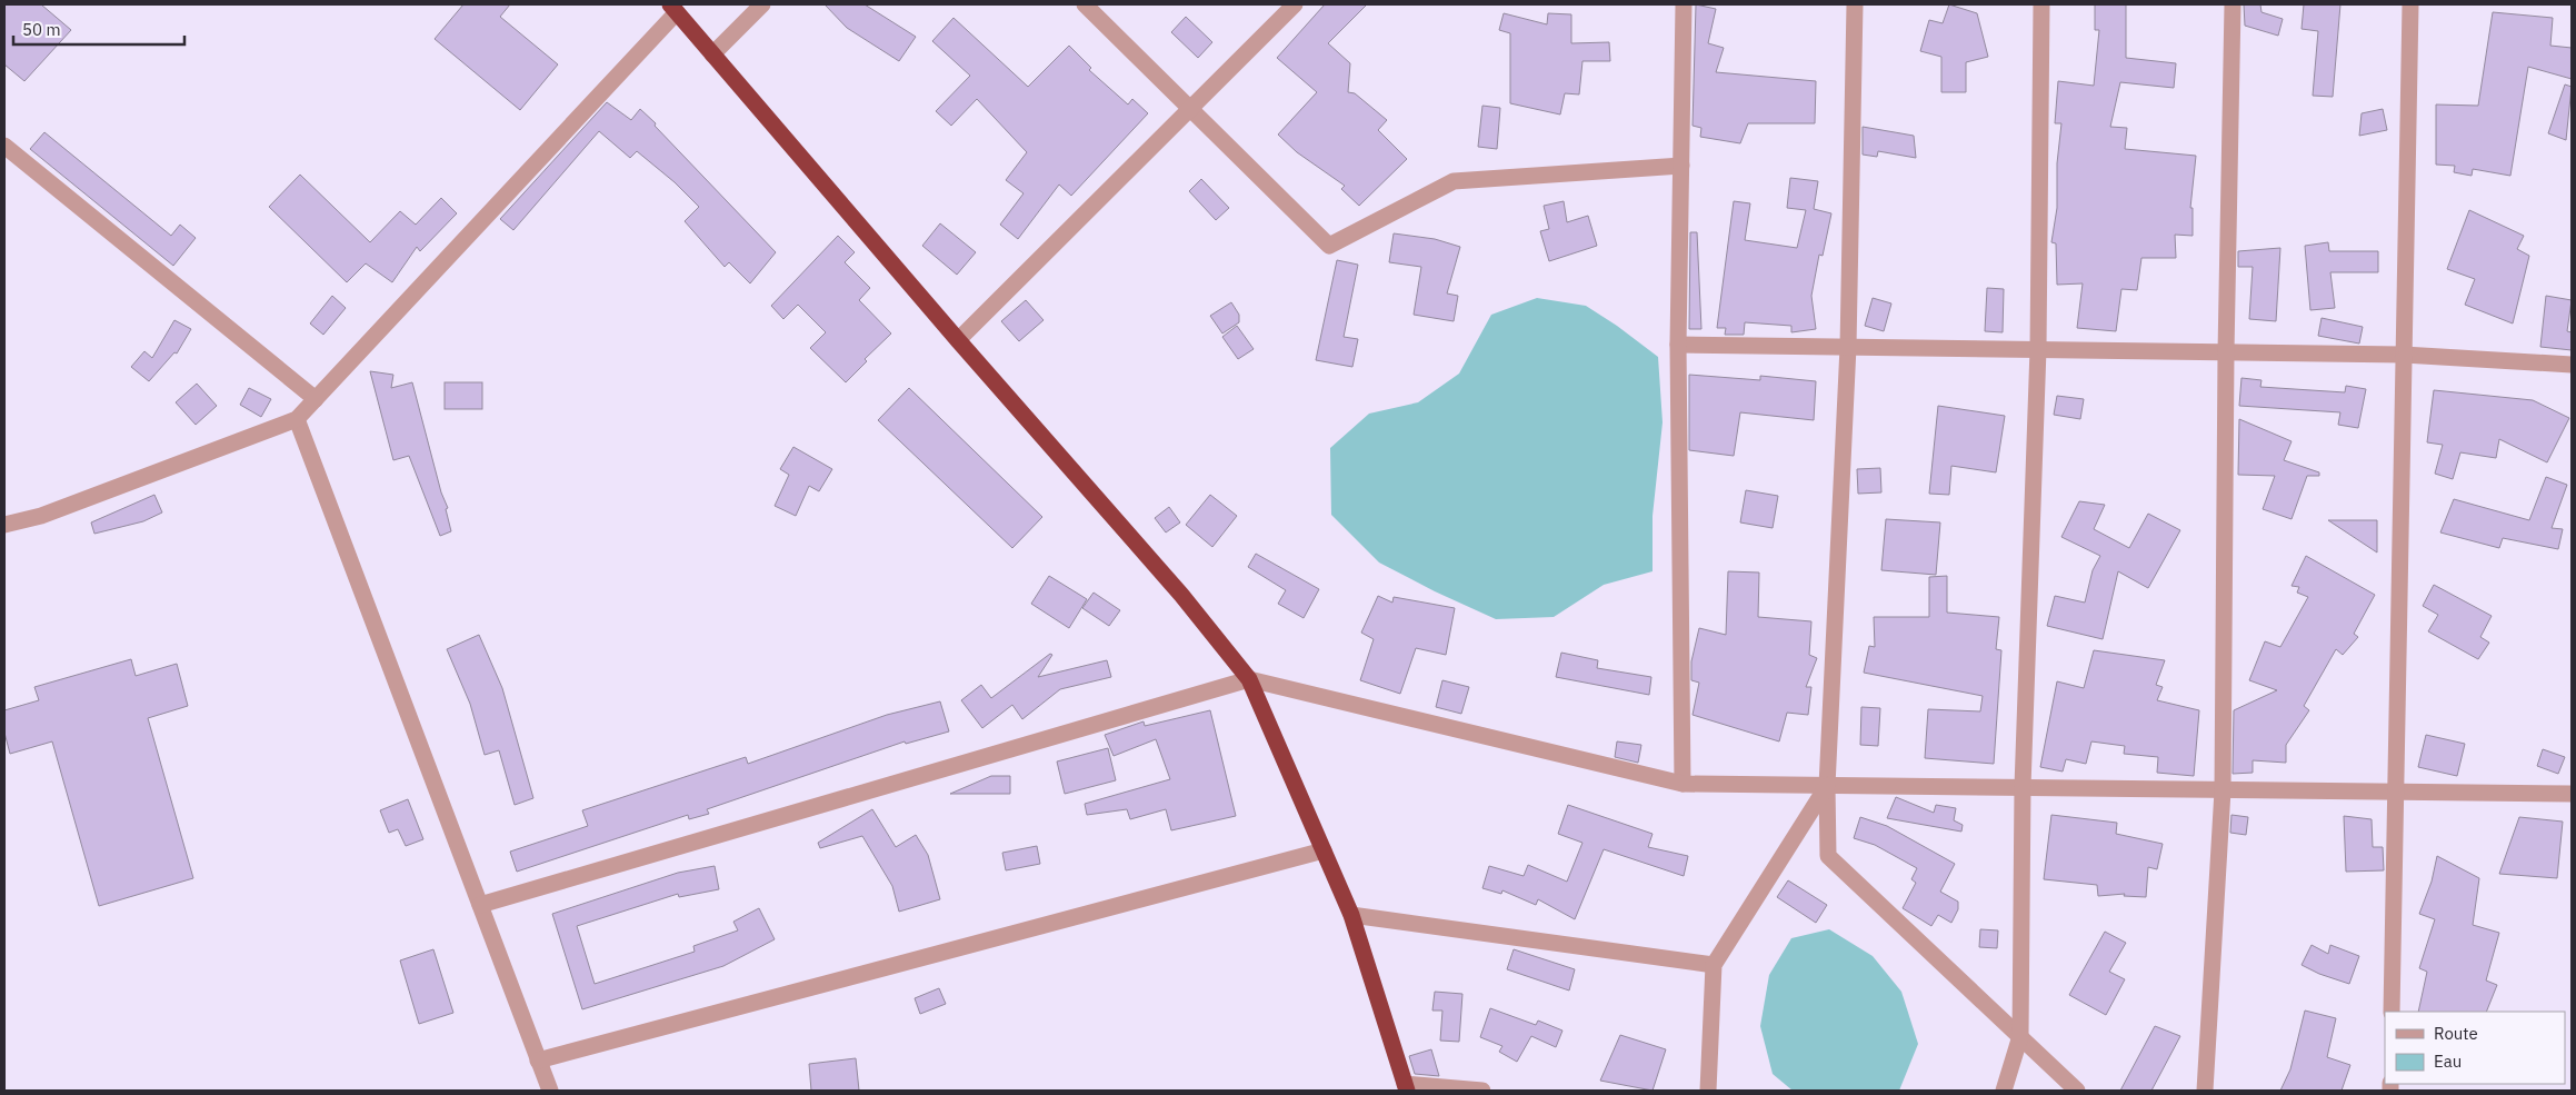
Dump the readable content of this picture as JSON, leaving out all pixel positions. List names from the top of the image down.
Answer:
{
  "legend": ["Route", "Eau"],
  "scale_bar": "50 m"
}
